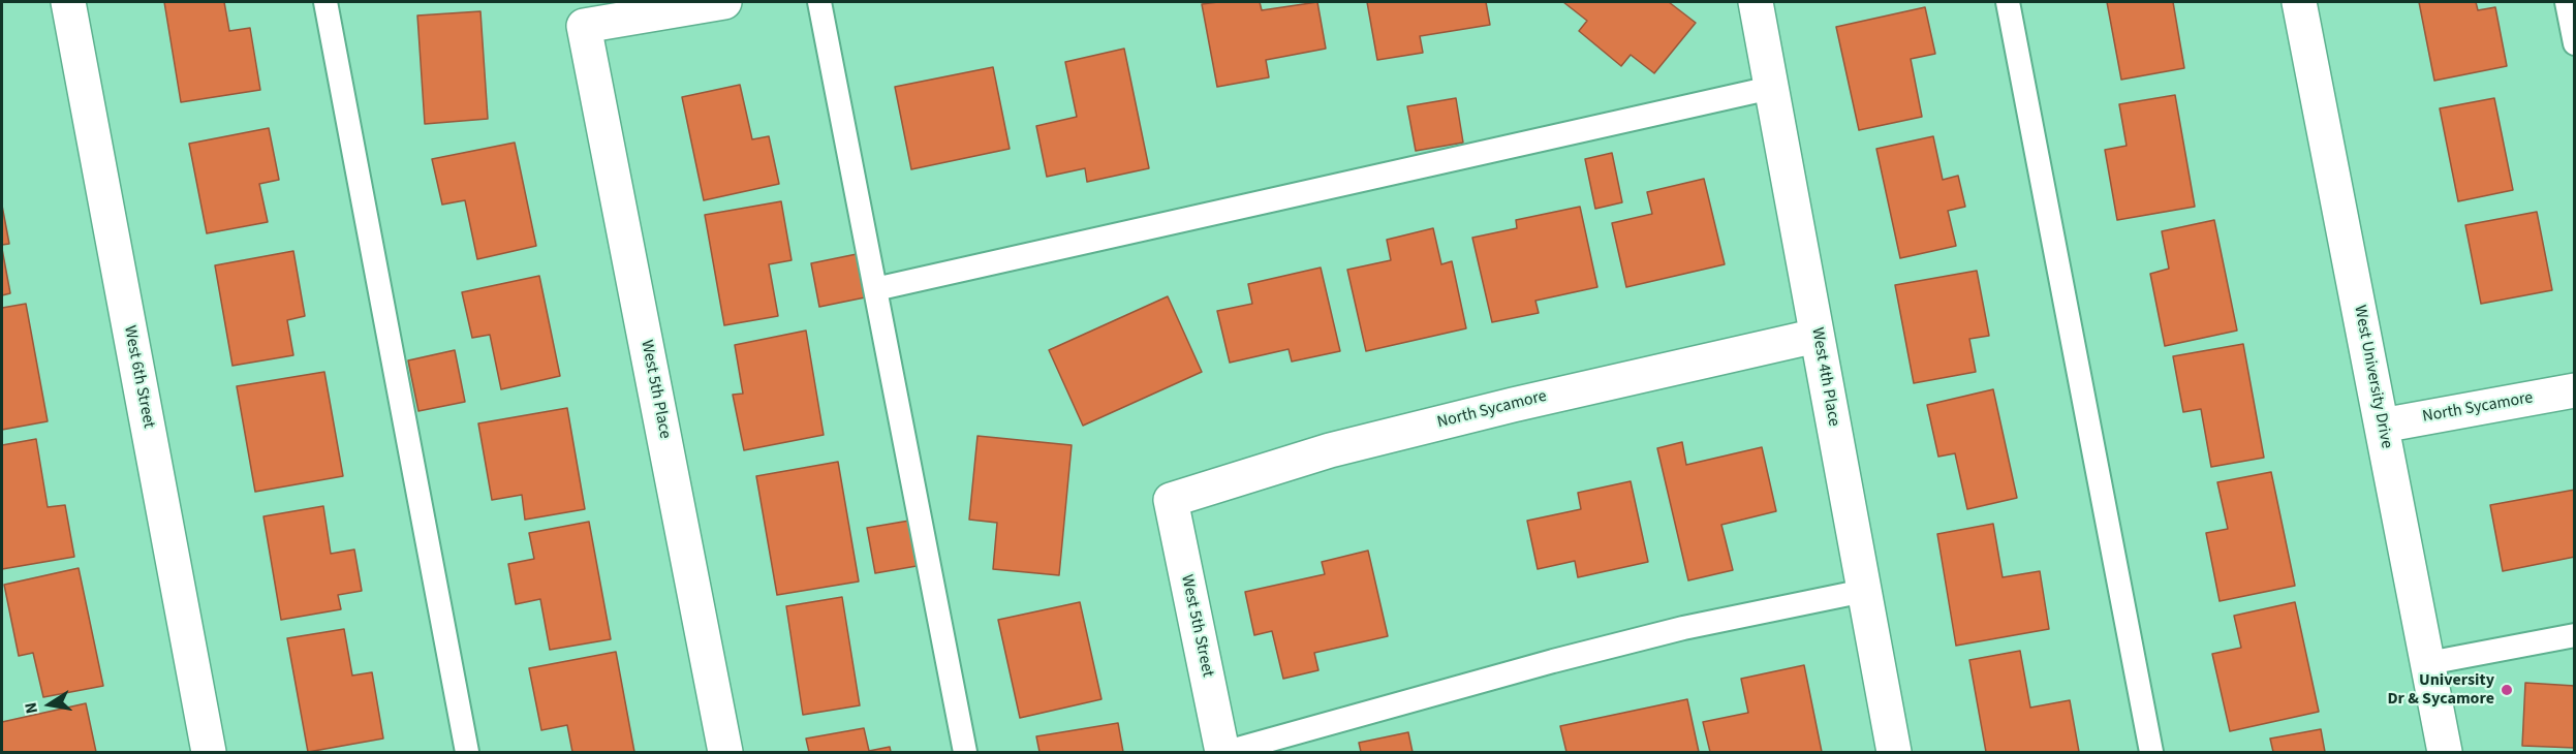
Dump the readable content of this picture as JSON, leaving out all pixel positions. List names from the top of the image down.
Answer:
{
  "streets": {
    "street": [
      "West 6th Street",
      "West 4th Place",
      "West University Drive",
      "West 5th Place",
      "North Sycamore",
      "West 5th Street"
    ]
  },
  "crossings": [
    ["West 4th Place", "North Sycamore"],
    ["West University Drive", "North Sycamore"],
    ["North Sycamore", "West 5th Street"]
  ],
  "places": ["University Dr & Sycamore"],
  "north": "left"
}
